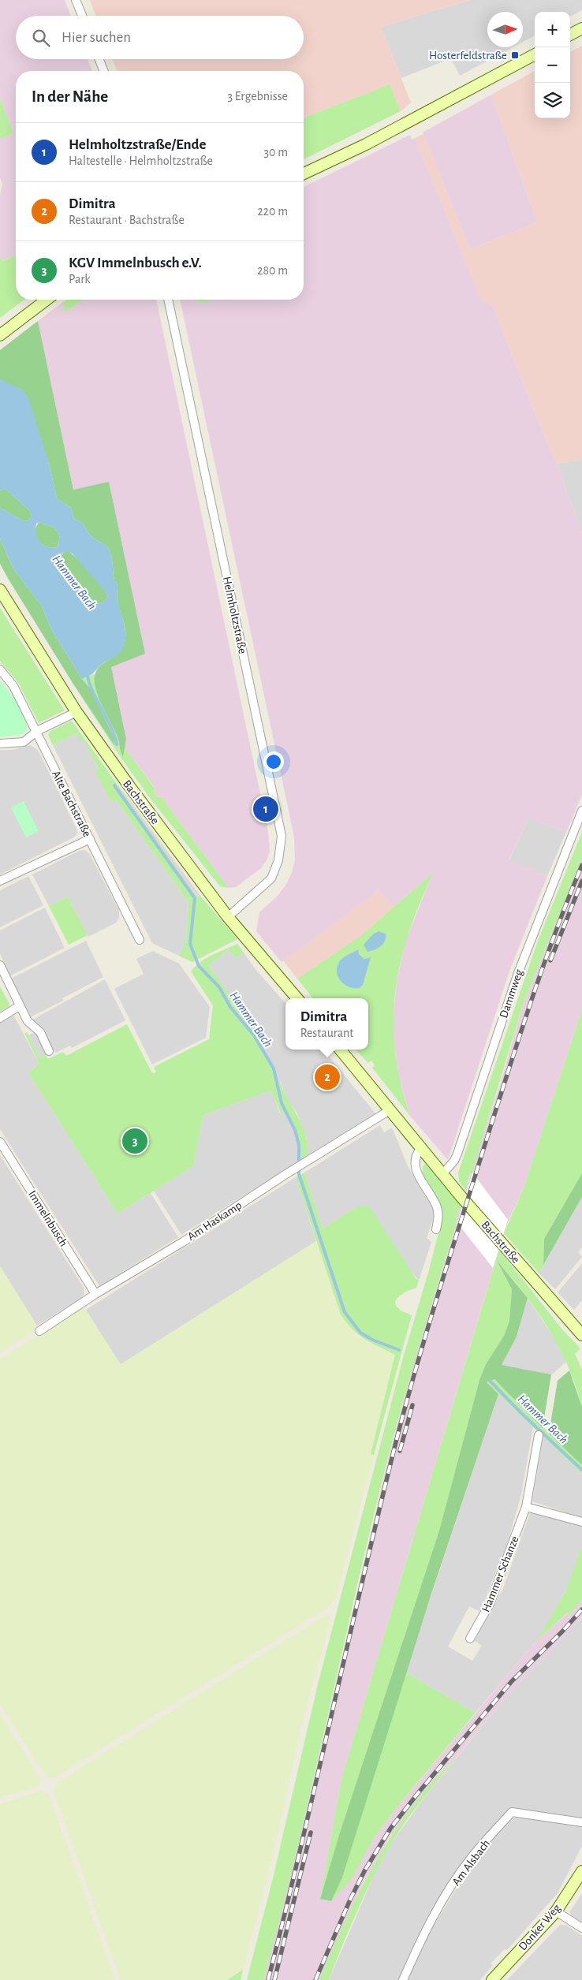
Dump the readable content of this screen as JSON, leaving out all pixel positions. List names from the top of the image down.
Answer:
{
  "streets": {
    "street": [
      "Helmholtzstraße",
      "Bachstraße",
      "Alte Bachstraße",
      "Dammweg",
      "Immelnbusch",
      "Am Haskamp",
      "Hammer Schanze",
      "Am Alsbach",
      "Donker Weg"
    ]
  },
  "crossings": [
    ["Helmholtzstraße", "Bachstraße"],
    ["Bachstraße", "Dammweg"],
    ["Bachstraße", "Am Haskamp"],
    ["Immelnbusch", "Am Haskamp"]
  ],
  "water": ["Hammer Bach"],
  "places": {
    "transit": ["Hosterfeldstraße"]
  },
  "north": "right",
  "page": {
    "map_buttons": ["+", "−"],
    "search": "Hier suchen",
    "heading": ["In der Nähe", "3 Ergebnisse"],
    "list": [
      {
        "mark": "1",
        "name": "Helmholtzstraße/Ende",
        "note": "Haltestelle · Helmholtzstraße",
        "value": "30 m"
      },
      {
        "mark": "2",
        "name": "Dimitra",
        "note": "Restaurant · Bachstraße",
        "value": "220 m"
      },
      {
        "mark": "3",
        "name": "KGV Immelnbusch e.V.",
        "note": "Park",
        "value": "280 m"
      }
    ],
    "pins": ["1", "2", "3"],
    "popup": ["Dimitra", "Restaurant"]
  }
}
